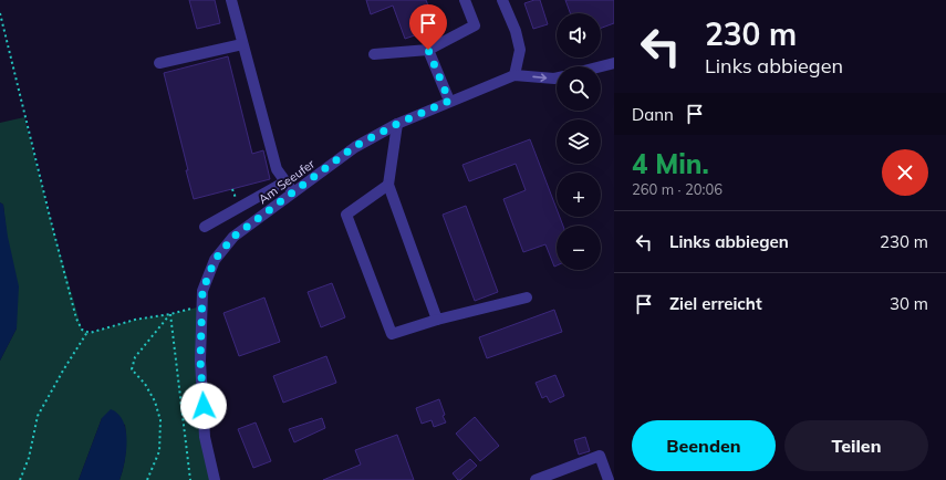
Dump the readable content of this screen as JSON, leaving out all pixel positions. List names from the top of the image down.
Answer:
{
  "streets": {
    "street": ["Am Seeufer"]
  },
  "page": {
    "turn": ["230 m", "Links abbiegen"],
    "map_buttons": ["+", "−"],
    "then": "Dann",
    "heading": ["4 Min.", "260 m · 20:06"],
    "list": [
      {
        "name": "Links abbiegen",
        "value": "230 m"
      },
      {
        "name": "Ziel erreicht",
        "value": "30 m"
      }
    ],
    "buttons": ["Beenden", "Teilen"]
  }
}
